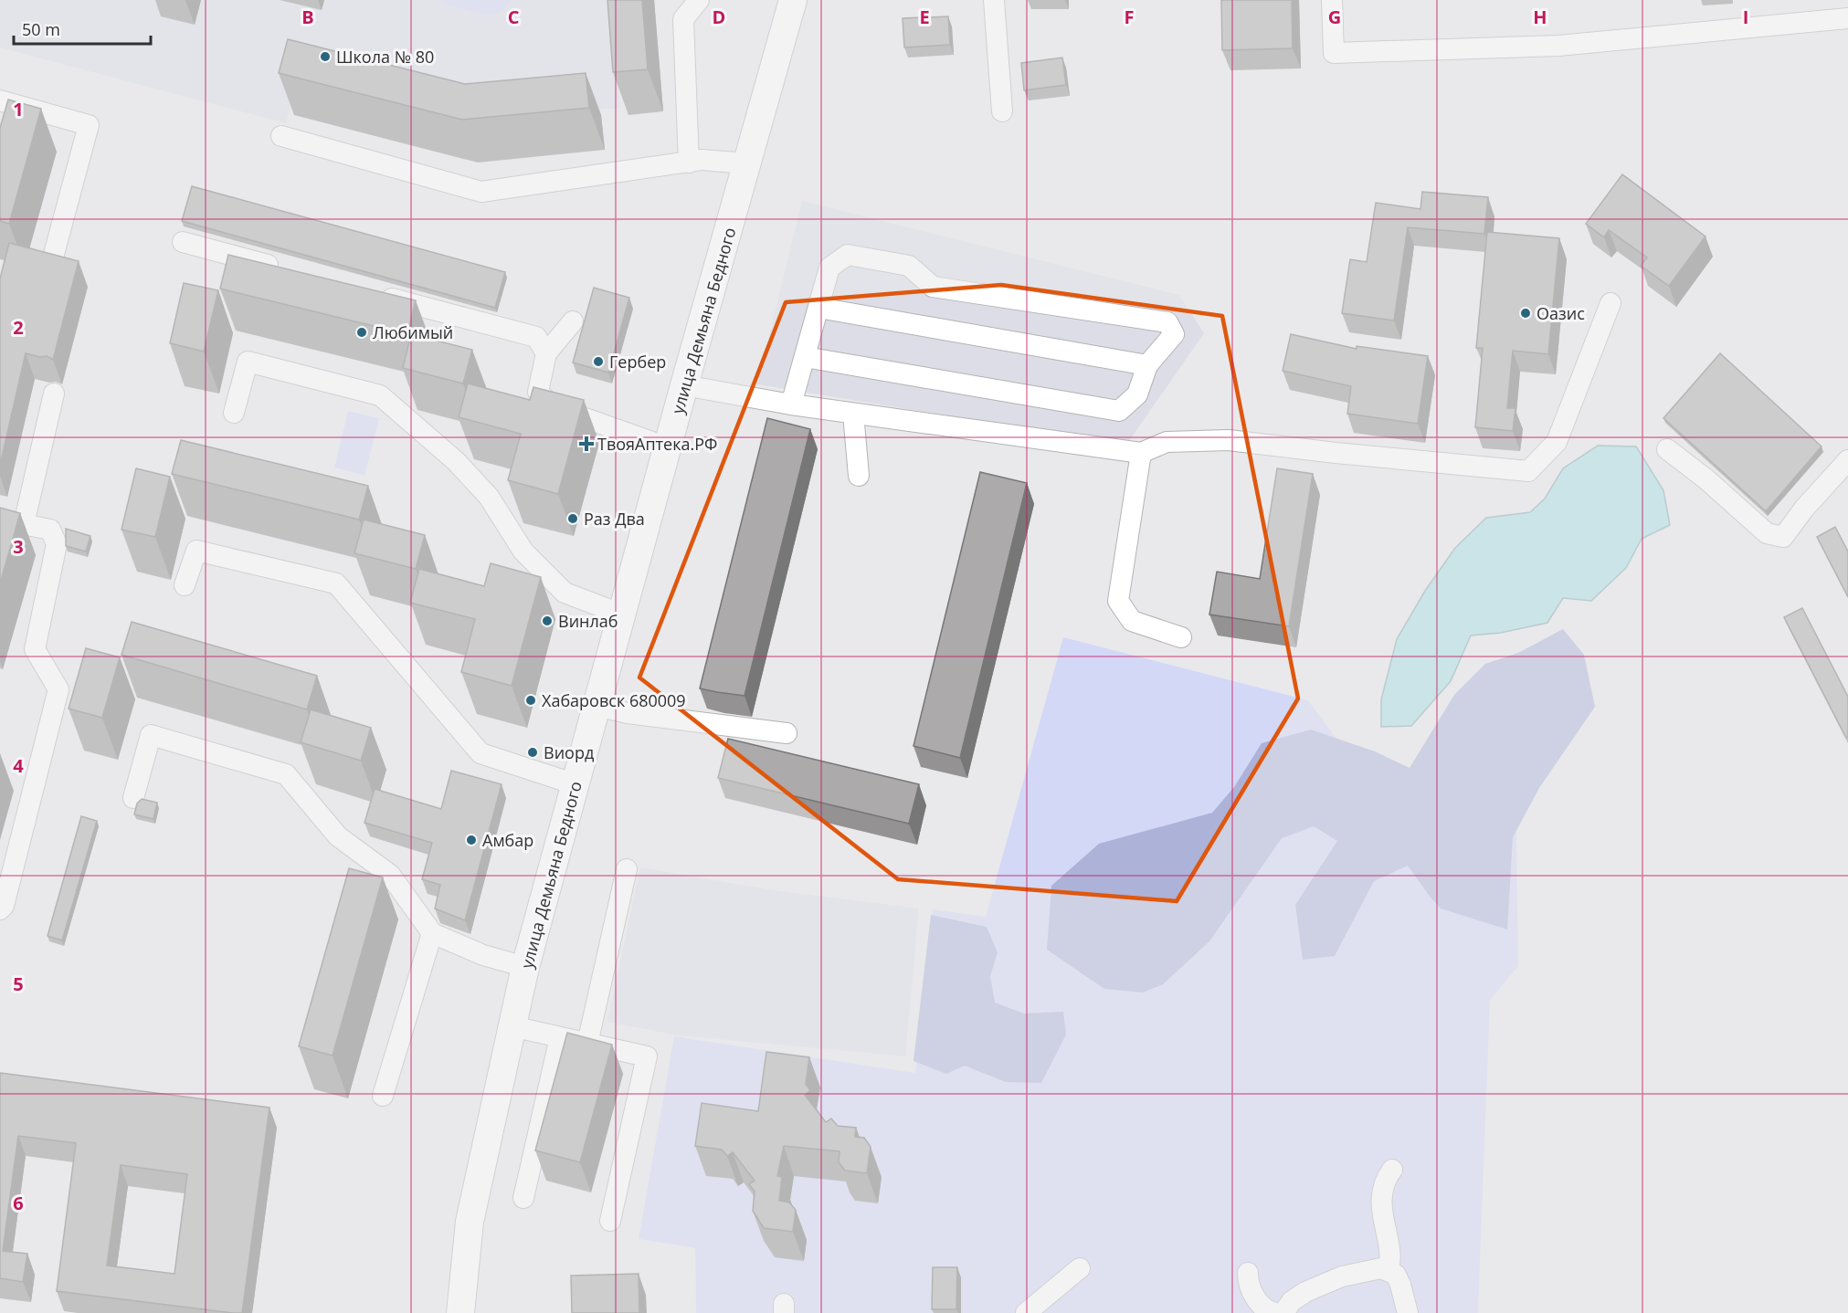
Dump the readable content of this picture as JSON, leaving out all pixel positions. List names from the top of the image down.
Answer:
{
  "streets": {
    "main road": ["улица Демьяна Бедного"]
  },
  "places": {
    "other": [
      "Школа № 80",
      "Оазис",
      "Любимый",
      "Гербер",
      "Раз Два",
      "Винлаб",
      "Хабаровск 680009",
      "Виорд",
      "Амбар"
    ],
    "health": ["ТвояАптека.РФ"]
  },
  "scale_bar": "50 m",
  "grid": {
    "columns": [
      "B",
      "C",
      "D",
      "E",
      "F",
      "G",
      "H",
      "I"
    ],
    "rows": [
      "1",
      "2",
      "3",
      "4",
      "5",
      "6"
    ]
  }
}
